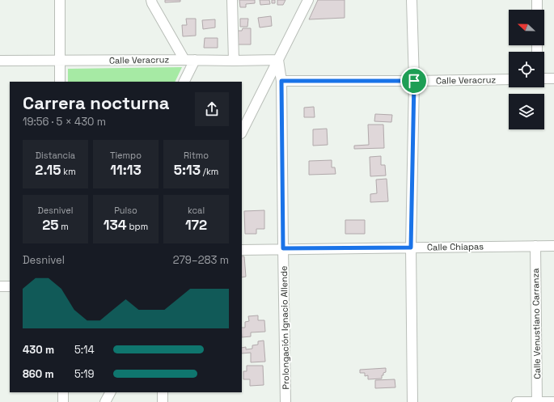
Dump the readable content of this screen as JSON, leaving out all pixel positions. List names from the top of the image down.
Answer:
{
  "streets": {
    "street": [
      "Calle Veracruz",
      "Calle Chiapas",
      "Calle Venustiano Carranza",
      "Prolongación Ignacio Allende"
    ]
  },
  "crossings": [
    ["Calle Veracruz", "Prolongación Ignacio Allende"],
    ["Calle Chiapas", "Calle Venustiano Carranza"],
    ["Calle Chiapas", "Prolongación Ignacio Allende"]
  ],
  "north": "left",
  "page": {
    "heading": ["Carrera nocturna", "19:56 · 5 × 430 m"],
    "stats": [
      ["Distancia", "2.15 km"],
      ["Tiempo", "11:13"],
      ["Ritmo", "5:13 /km"],
      ["Desnivel", "25 m"],
      ["Pulso", "134 bpm"],
      ["kcal", "172"]
    ],
    "chart": ["Desnivel", "279–283 m"],
    "list": [
      {
        "name": "430 m",
        "note": "5:14"
      },
      {
        "name": "860 m",
        "note": "5:19"
      }
    ]
  }
}
